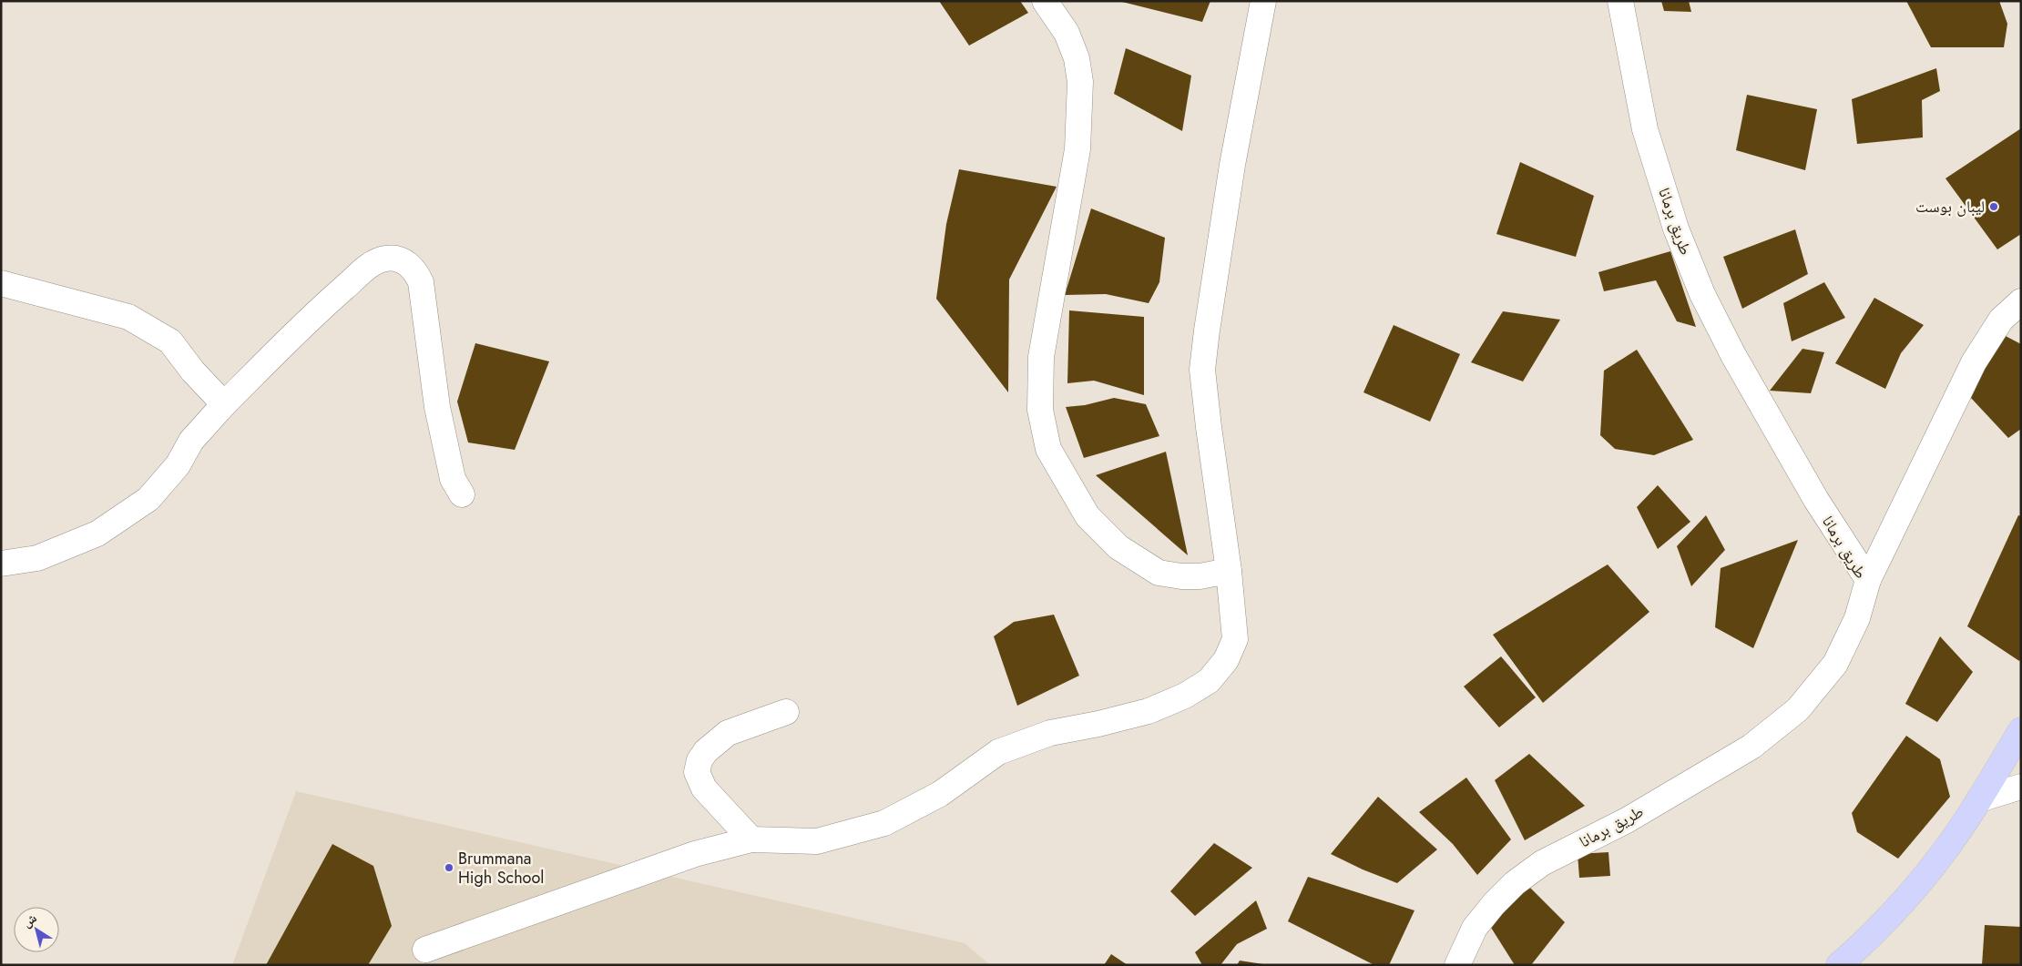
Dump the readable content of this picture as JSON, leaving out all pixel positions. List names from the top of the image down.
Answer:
{
  "streets": {
    "street": ["طريق برمانا"]
  },
  "places": ["ليبان بوست", "Brummana High School"],
  "north": "top left"
}
